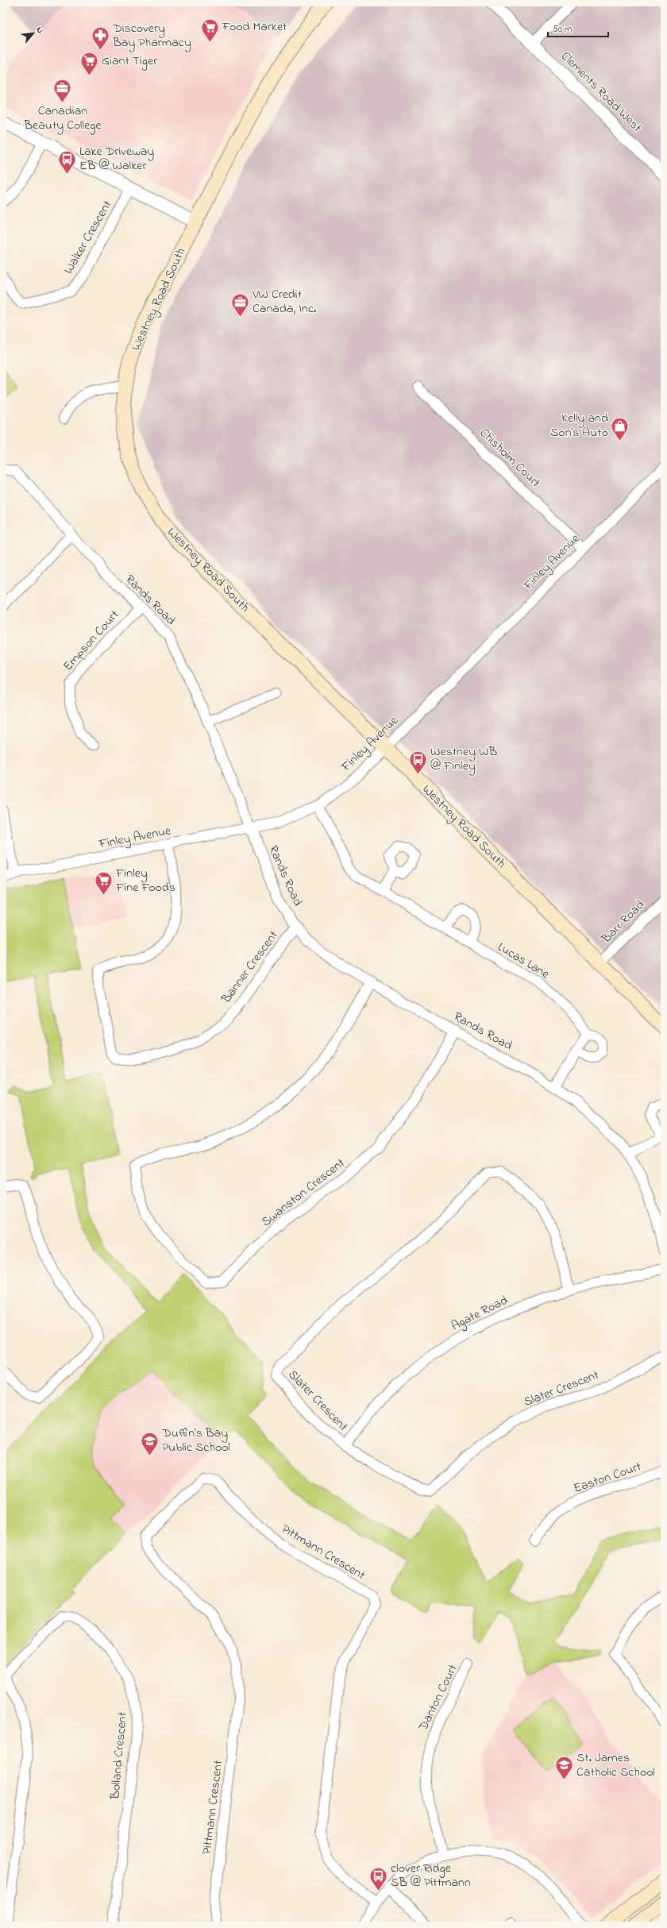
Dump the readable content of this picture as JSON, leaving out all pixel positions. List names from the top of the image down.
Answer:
{
  "streets": {
    "main road": ["Westney Road South"],
    "street": [
      "Clements Road West",
      "Walker Crescent",
      "Chisholm Court",
      "Finley Avenue",
      "Rands Road",
      "Empson Court",
      "Barr Road",
      "Lucas Lane",
      "Banner Crescent",
      "Swanston Crescent",
      "Agate Road",
      "Slater Crescent",
      "Easton Court",
      "Pittmann Crescent",
      "Danton Court",
      "Bolland Crescent"
    ]
  },
  "crossings": [
    ["Westney Road South", "Finley Avenue"],
    ["Westney Road South", "Barr Road"],
    ["Chisholm Court", "Finley Avenue"],
    ["Finley Avenue", "Rands Road"],
    ["Finley Avenue", "Lucas Lane"],
    ["Finley Avenue", "Banner Crescent"],
    ["Rands Road", "Empson Court"],
    ["Rands Road", "Banner Crescent"],
    ["Rands Road", "Swanston Crescent"],
    ["Agate Road", "Slater Crescent"]
  ],
  "places": {
    "supermarket": ["Food Market", "Giant Tiger", "Finley Fine Foods"],
    "pharmacy": ["Discovery Bay Pharmacy"],
    "office": ["Canadian Beauty College", "VW Credit Canada, Inc."],
    "bus stop": ["Lake Driveway EB @ Walker", "Westney WB @ Finley", "clover Ridge SB @ Pittmann"],
    "shop": ["Kelly and Son's Auto"],
    "school or university": ["Duffin's Bay Public School", "St. James Catholic School"]
  },
  "scale_bar": "50 m",
  "north": "top right"
}
